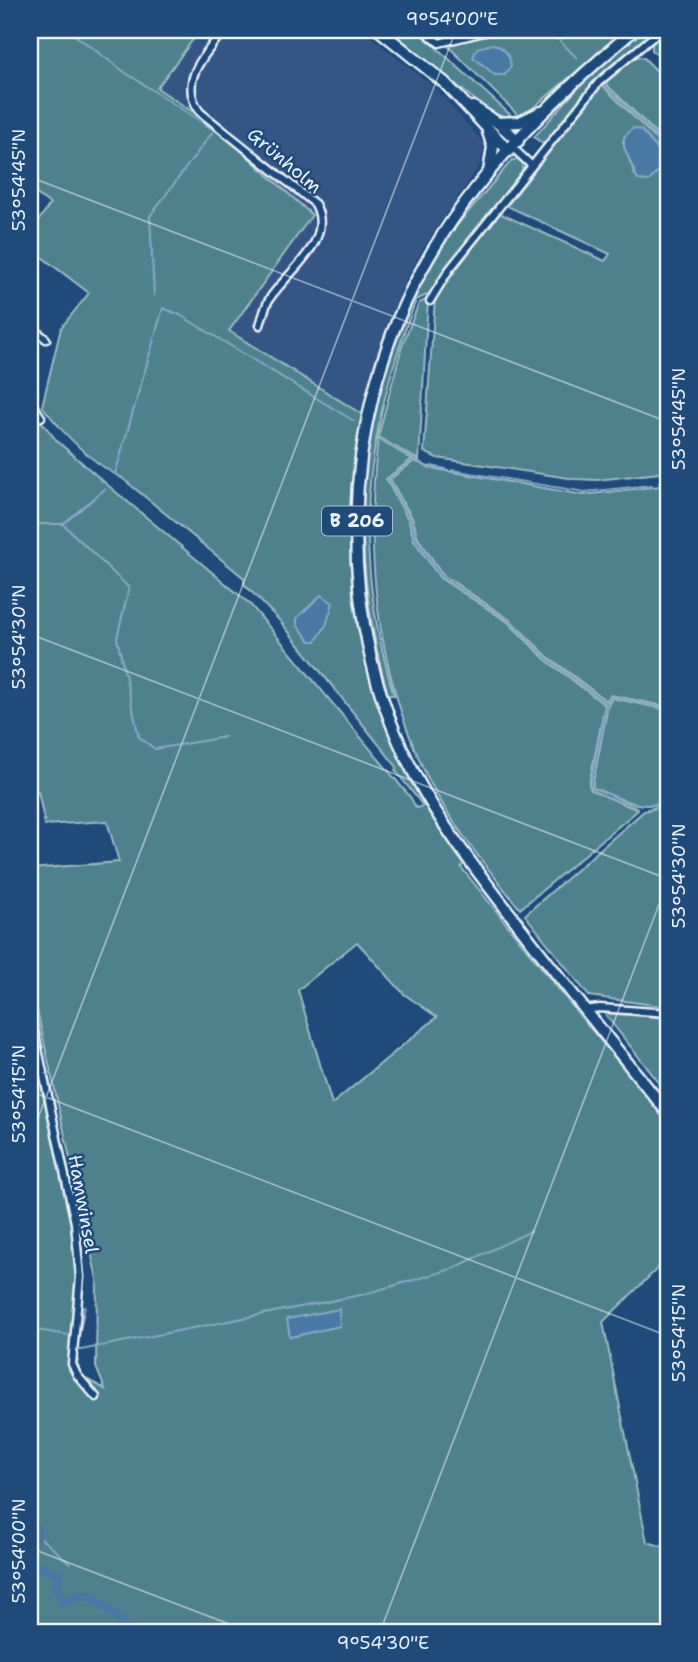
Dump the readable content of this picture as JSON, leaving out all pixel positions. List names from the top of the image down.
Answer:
{
  "streets": {
    "main road": ["B 206"],
    "street": ["Grünholm", "Hamwinsel"]
  },
  "coordinates": [
    "9°54'00\"E",
    "53°54'45\"N",
    "53°54'30\"N",
    "53°54'15\"N",
    "53°54'00\"N",
    "9°54'30\"E"
  ]
}
